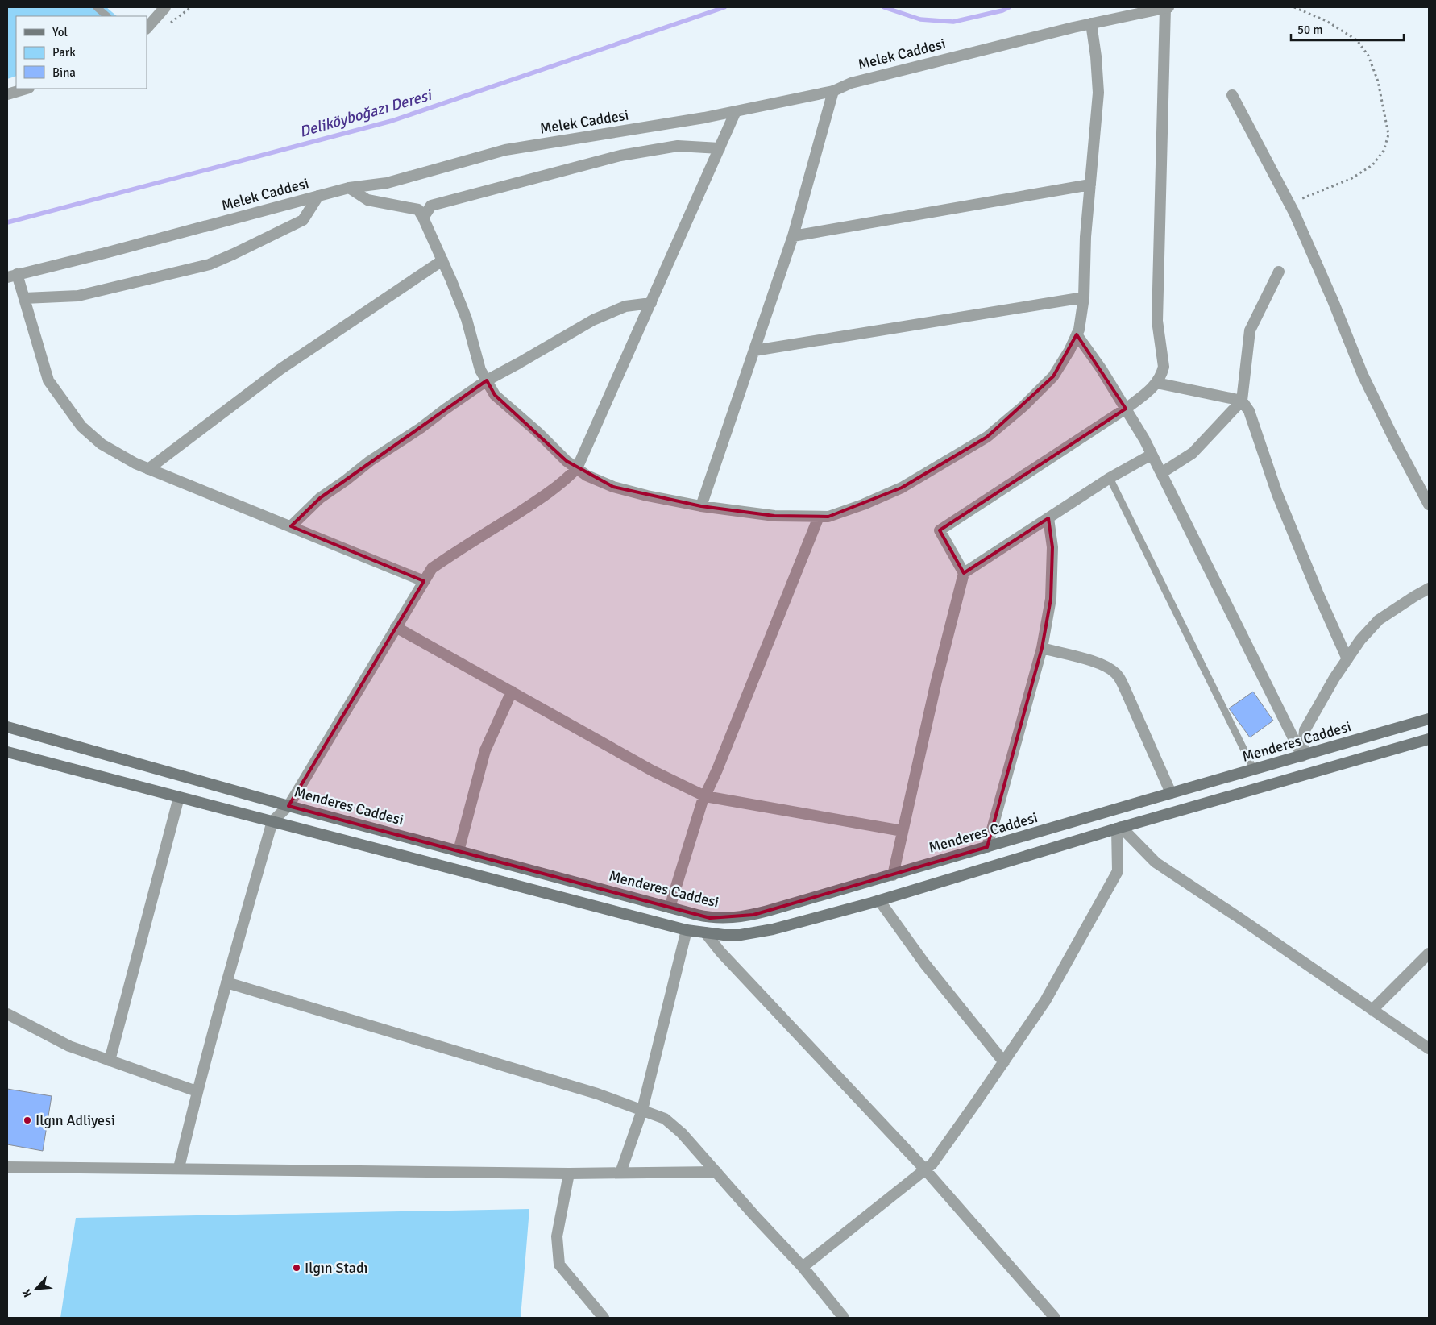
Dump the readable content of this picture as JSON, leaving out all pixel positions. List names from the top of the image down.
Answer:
{
  "streets": {
    "main road": ["Menderes Caddesi"],
    "street": ["Melek Caddesi"]
  },
  "water": ["Deliköyboğazı Deresi"],
  "places": ["Ilgın Adliyesi", "Ilgın Stadı"],
  "legend": ["Yol", "Park", "Bina"],
  "scale_bar": "50 m",
  "north": "bottom left"
}
